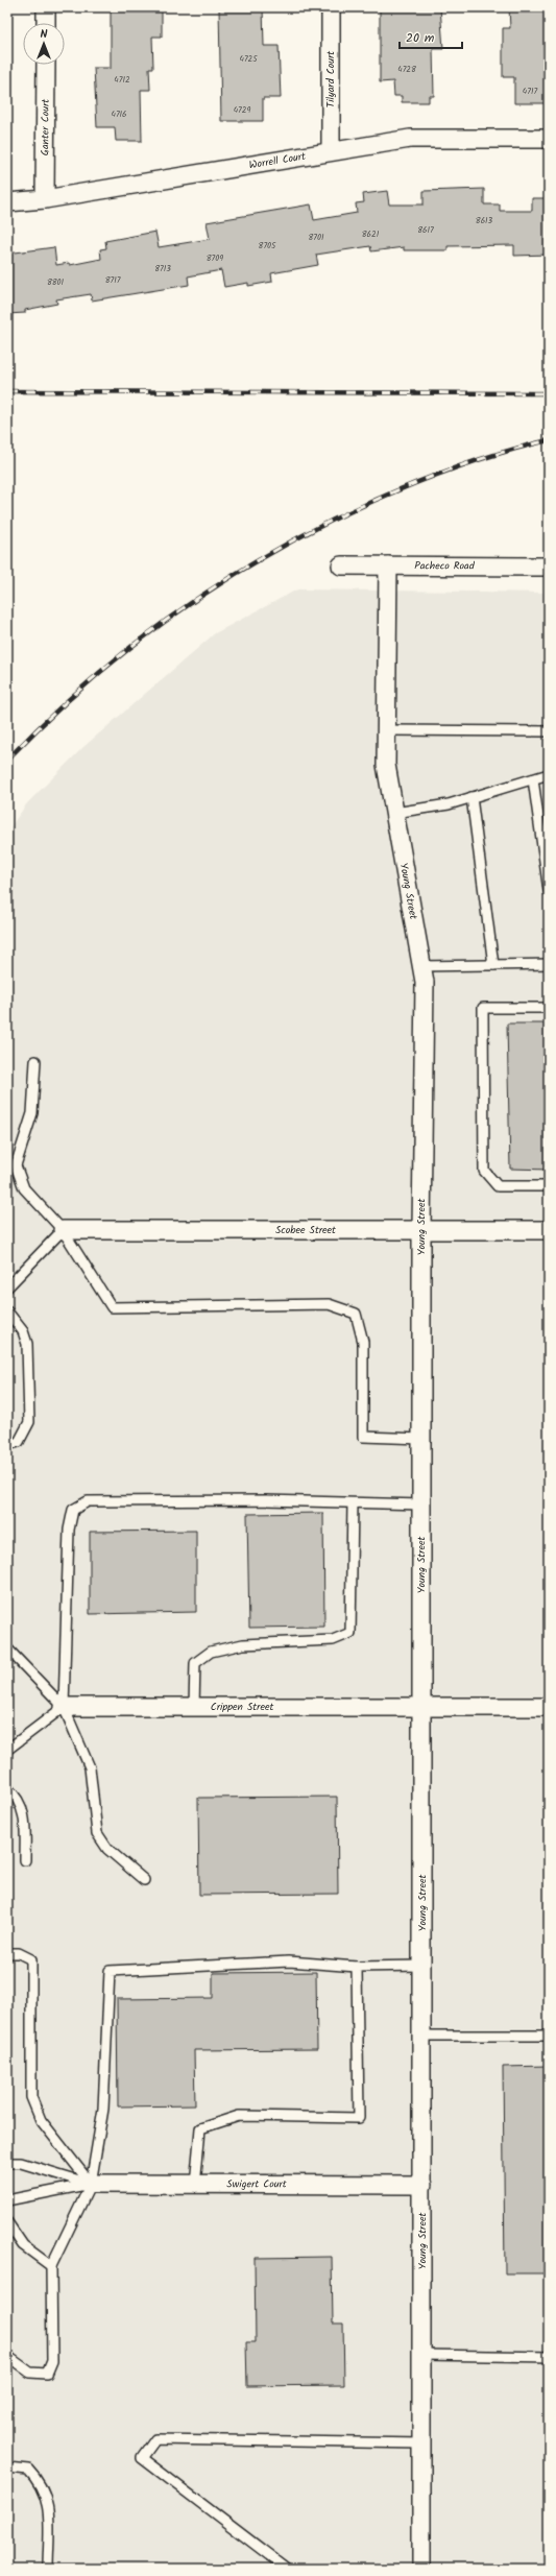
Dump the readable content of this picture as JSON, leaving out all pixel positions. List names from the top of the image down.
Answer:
{
  "streets": {
    "street": [
      "Tilyard Court",
      "Ganter Court",
      "Worrell Court",
      "Pacheco Road",
      "Young Street",
      "Scobee Street",
      "Crippen Street",
      "Swigert Court"
    ]
  },
  "crossings": [
    ["Tilyard Court", "Worrell Court"],
    ["Ganter Court", "Worrell Court"],
    ["Pacheco Road", "Young Street"],
    ["Young Street", "Scobee Street"],
    ["Young Street", "Crippen Street"],
    ["Young Street", "Swigert Court"]
  ],
  "house_numbers": [
    "4725",
    "4728",
    "4712",
    "4717",
    "4729",
    "4716",
    "8613",
    "8617",
    "8621",
    "8701",
    "8705",
    "8709",
    "8713",
    "8717",
    "8801"
  ],
  "scale_bar": "20 m",
  "north": "top"
}
